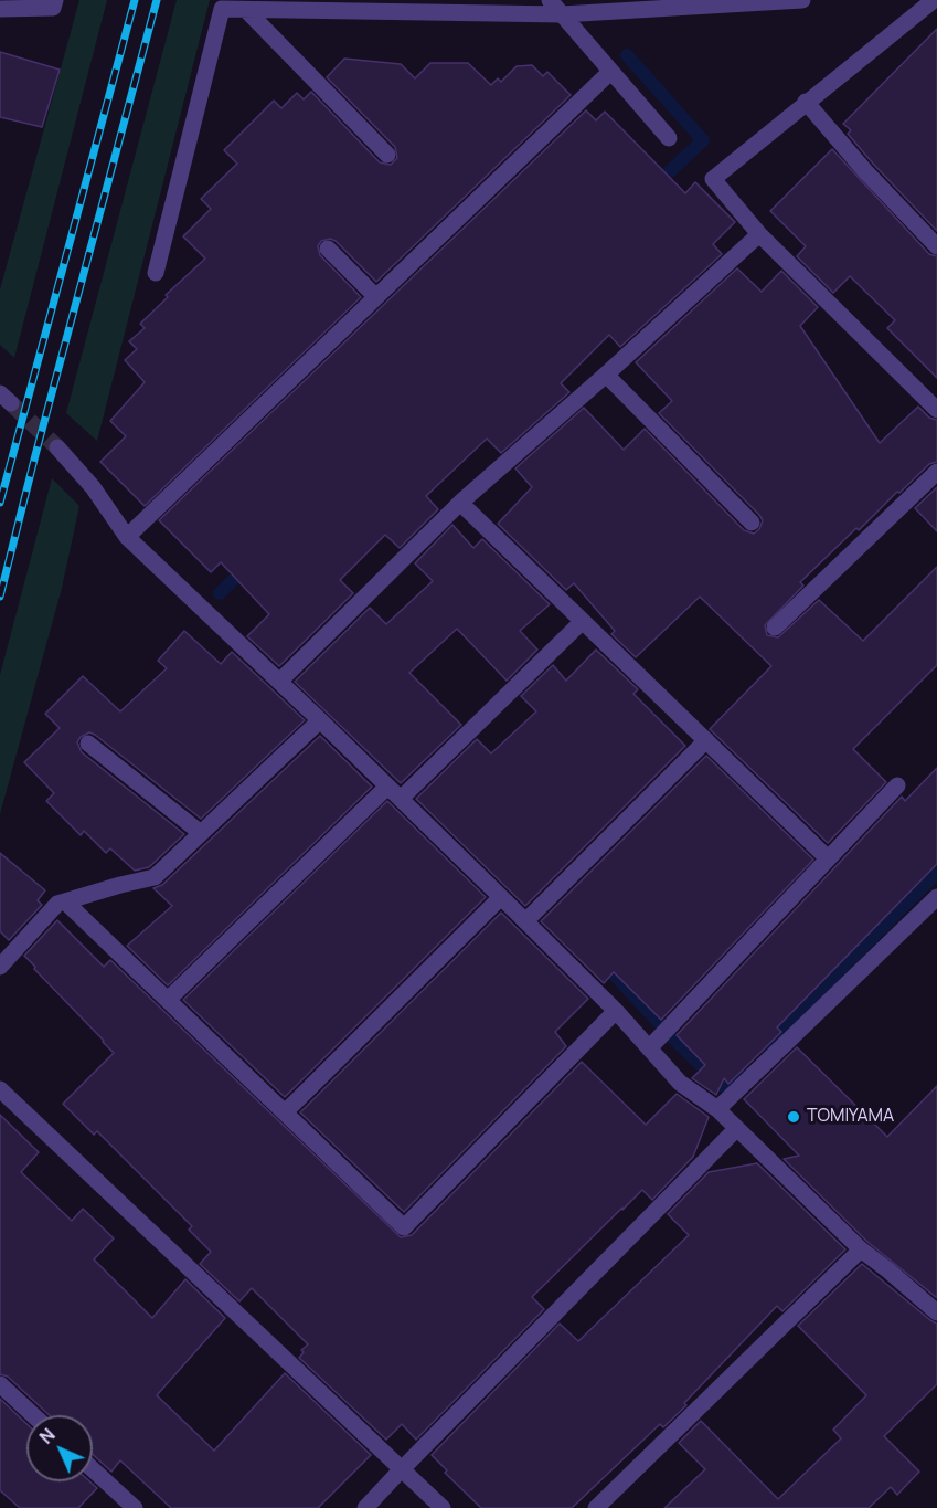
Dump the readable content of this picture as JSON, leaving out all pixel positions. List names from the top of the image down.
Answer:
{
  "places": ["TOMIYAMA"],
  "north": "top left"
}
